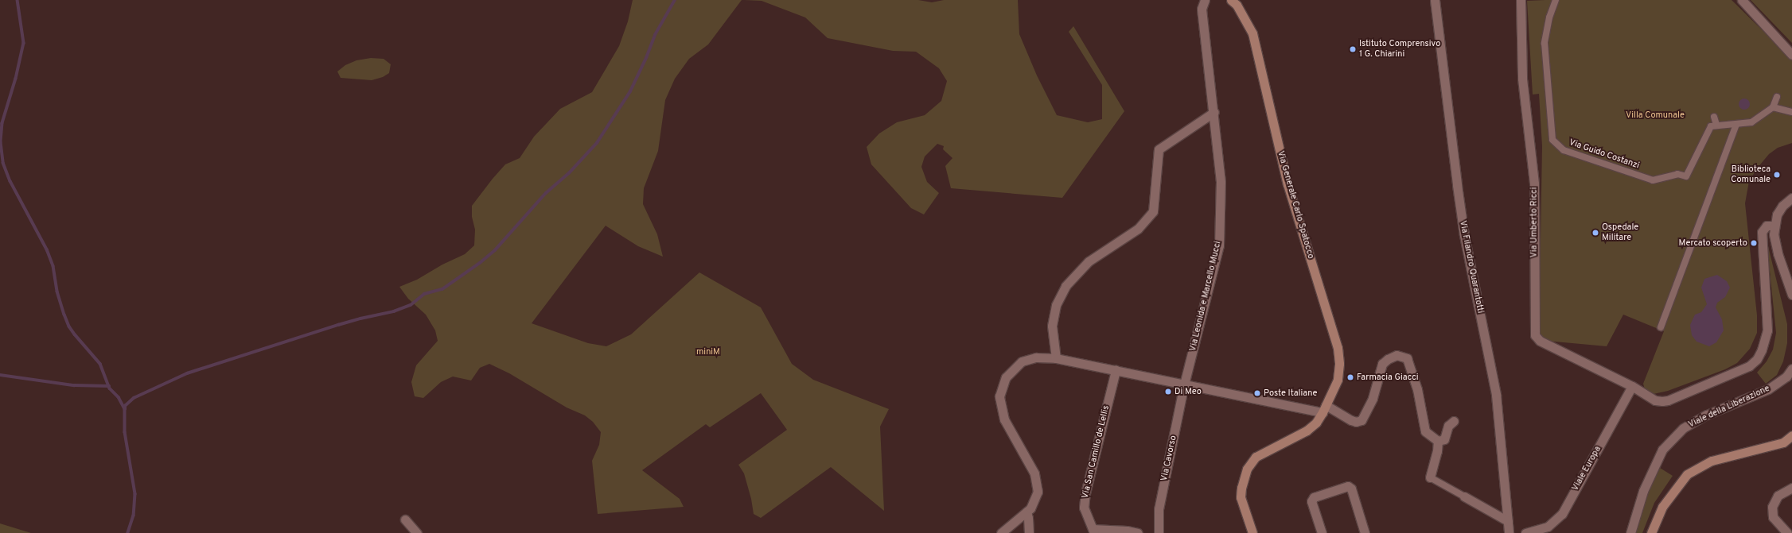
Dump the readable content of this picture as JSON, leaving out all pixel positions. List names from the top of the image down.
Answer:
{
  "streets": {
    "main road": ["Via Generale Carlo Spatocco"],
    "street": [
      "Via Guido Costanzi",
      "Via Umberto Ricci",
      "Via Filandro Quarantotti",
      "Via Leonida e Marcello Mucci",
      "Viale della Liberazione",
      "Via San Camillo de Lellis",
      "Via Cavorso",
      "Viale Europa"
    ]
  },
  "crossings": [
    ["Via Umberto Ricci", "Viale Europa"],
    ["Via Leonida e Marcello Mucci", "Via Cavorso"]
  ],
  "parks": ["Villa Comunale", "miniM"],
  "places": [
    "Istituto Comprensivo 1 G. Chiarini",
    "Biblioteca Comunale",
    "Ospedale Militare",
    "Mercato scoperto",
    "Farmacia Giacci",
    "Di Meo",
    "Poste Italiane"
  ]
}
